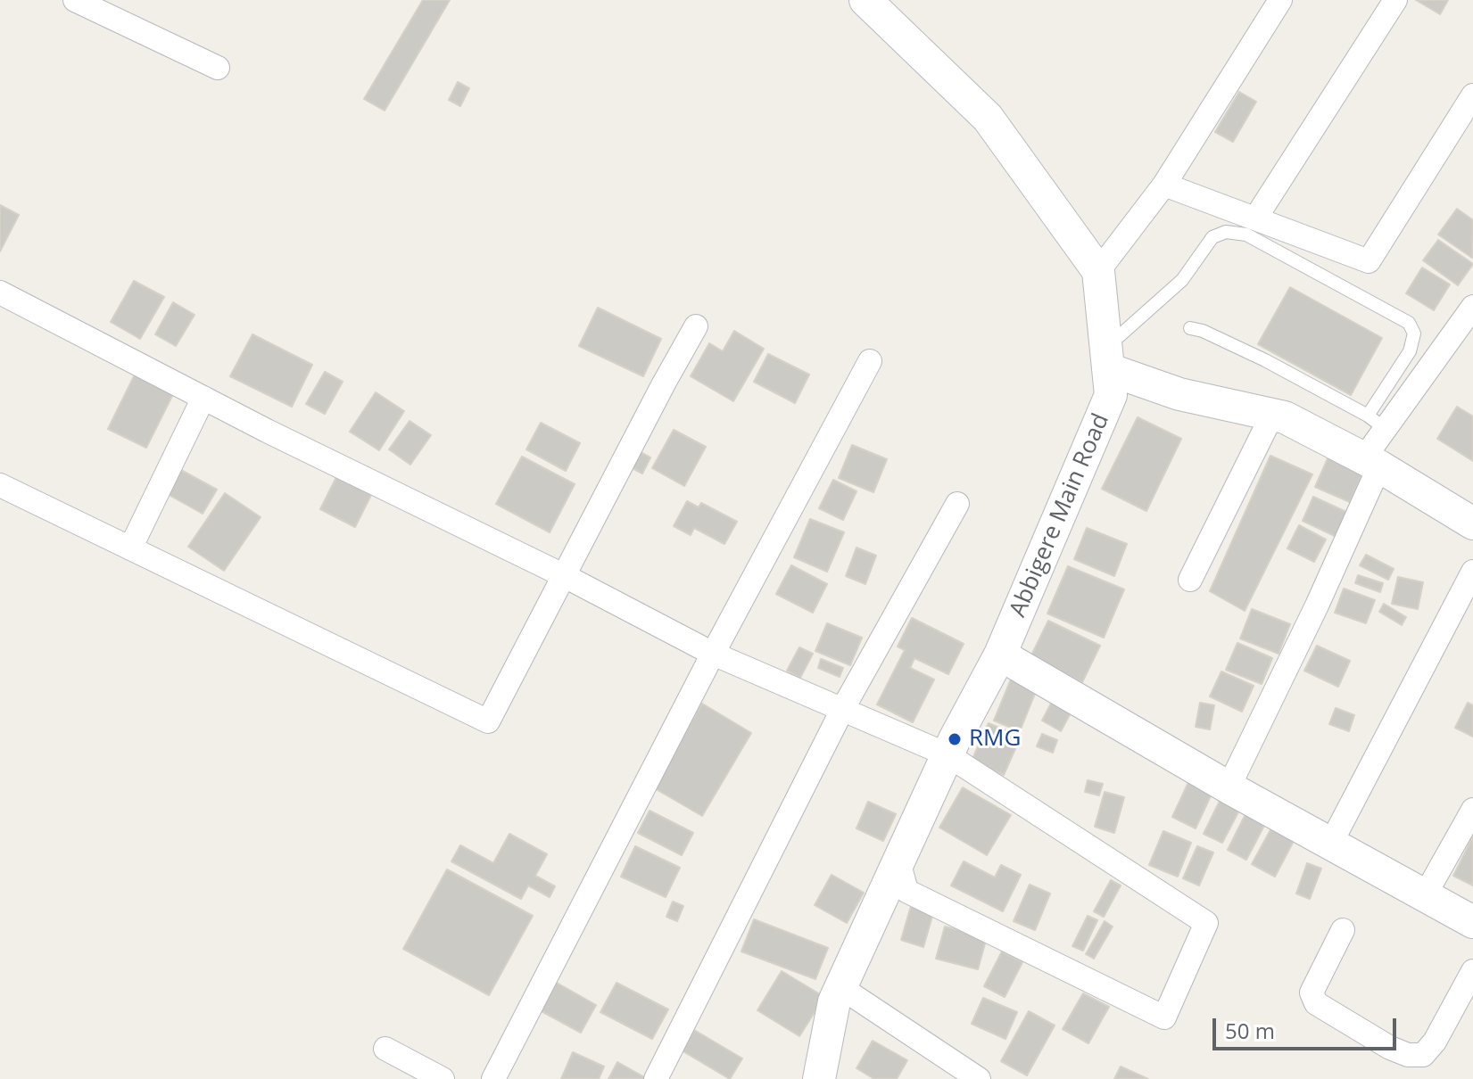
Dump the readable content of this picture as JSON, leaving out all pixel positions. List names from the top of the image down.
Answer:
{
  "streets": {
    "main road": ["Abbigere Main Road"]
  },
  "places": ["RMG"],
  "scale_bar": "50 m"
}
